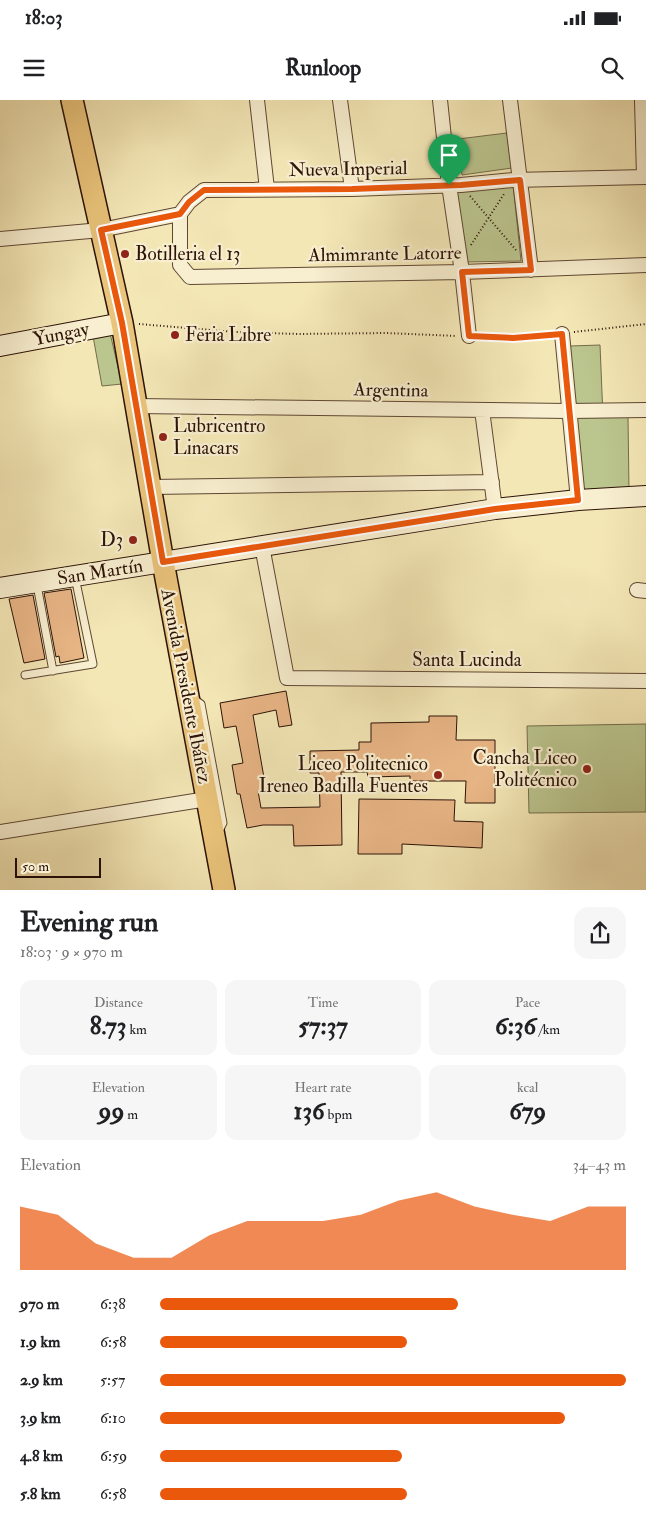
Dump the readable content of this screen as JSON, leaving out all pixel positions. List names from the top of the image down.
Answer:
{
  "streets": {
    "main road": ["Avenida Presidente Ibáñez"],
    "street": [
      "Nueva Imperial",
      "Almimrante Latorre",
      "Yungay",
      "Argentina",
      "San Martín",
      "Santa Lucinda"
    ]
  },
  "crossings": [
    ["Nueva Imperial", "Almimrante Latorre"],
    ["Yungay", "Avenida Presidente Ibáñez"],
    ["Argentina", "Avenida Presidente Ibáñez"],
    ["San Martín", "Santa Lucinda"],
    ["San Martín", "Avenida Presidente Ibáñez"]
  ],
  "places": [
    "Botilleria el 13",
    "Feria Libre",
    "Lubricentro Linacars",
    "D3",
    "Cancha Liceo Politécnico",
    "Liceo Politecnico Ireneo Badilla Fuentes"
  ],
  "scale_bar": "50 m",
  "page": {
    "status": "18:03",
    "header": "Runloop",
    "scale": "50 m",
    "heading": ["Evening run", "18:03 · 9 × 970 m"],
    "stats": [
      ["Distance", "8.73 km"],
      ["Time", "57:37"],
      ["Pace", "6:36 /km"],
      ["Elevation", "99 m"],
      ["Heart rate", "136 bpm"],
      ["kcal", "679"]
    ],
    "chart": ["Elevation", "34–43 m"],
    "list": [
      {
        "name": "970 m",
        "note": "6:38"
      },
      {
        "name": "1.9 km",
        "note": "6:58"
      },
      {
        "name": "2.9 km",
        "note": "5:57"
      },
      {
        "name": "3.9 km",
        "note": "6:10"
      },
      {
        "name": "4.8 km",
        "note": "6:59"
      },
      {
        "name": "5.8 km",
        "note": "6:58"
      }
    ]
  }
}
